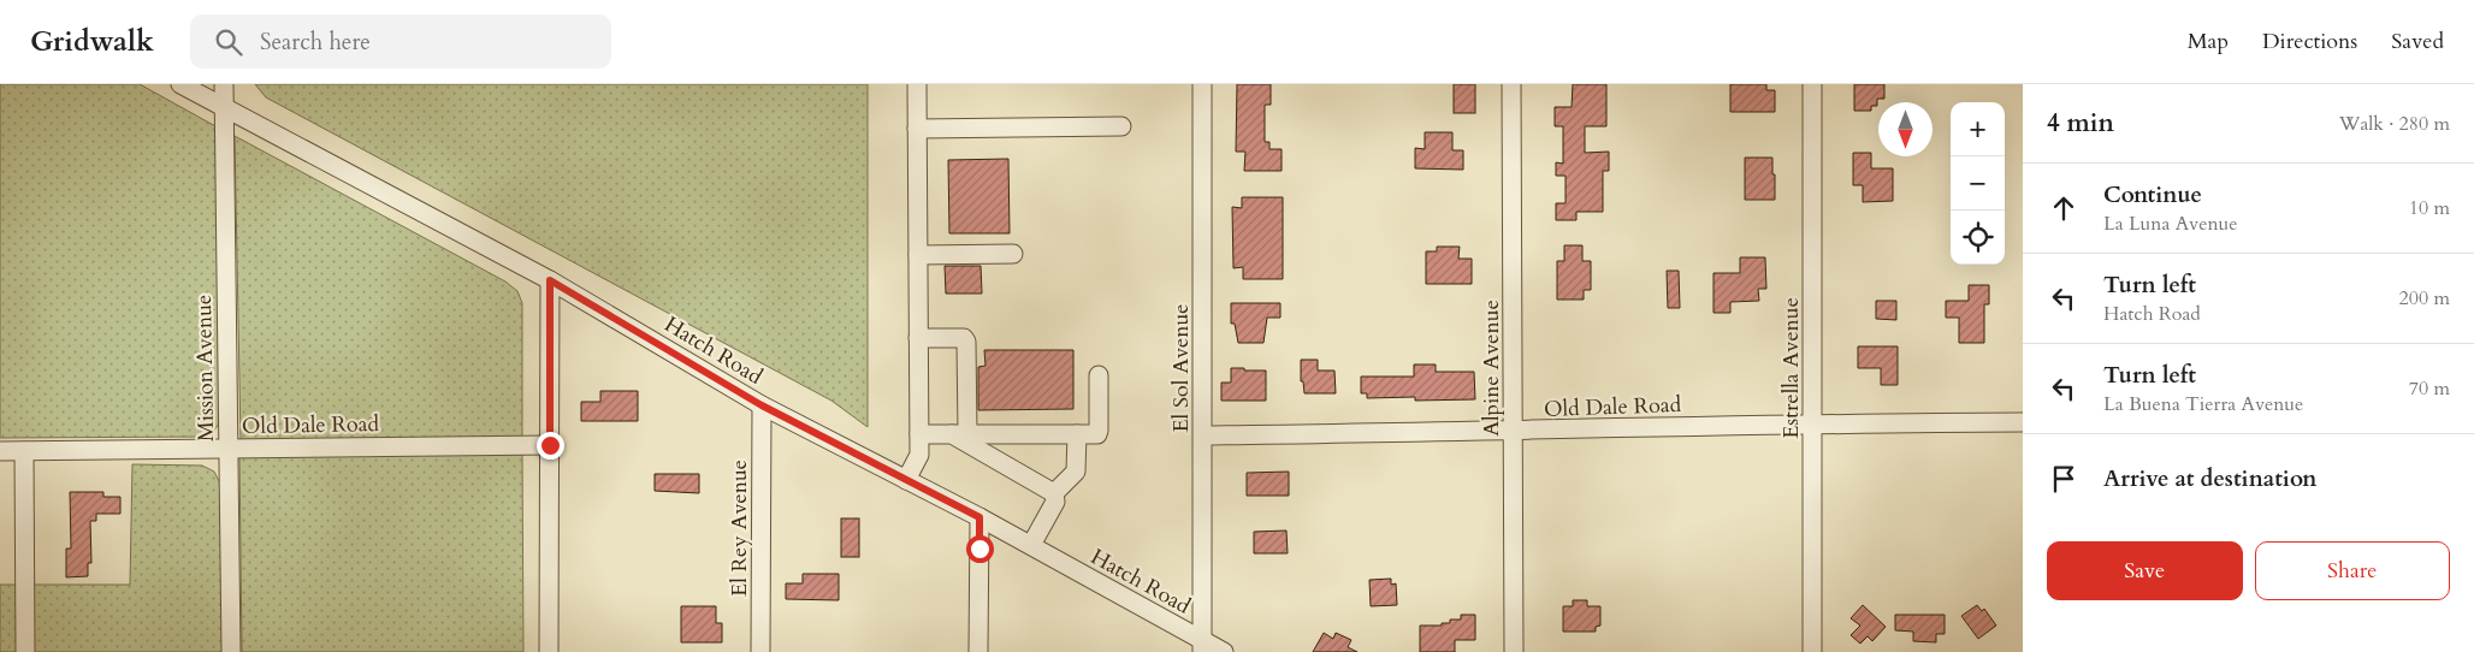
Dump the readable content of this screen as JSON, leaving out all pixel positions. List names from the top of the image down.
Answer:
{
  "streets": {
    "street": [
      "Hatch Road",
      "Mission Avenue",
      "El Sol Avenue",
      "Alpine Avenue",
      "Estrella Avenue",
      "Old Dale Road",
      "El Rey Avenue"
    ]
  },
  "crossings": [
    ["Hatch Road", "Mission Avenue"],
    ["Hatch Road", "El Sol Avenue"],
    ["Hatch Road", "El Rey Avenue"],
    ["Mission Avenue", "Old Dale Road"],
    ["El Sol Avenue", "Old Dale Road"],
    ["Alpine Avenue", "Old Dale Road"],
    ["Estrella Avenue", "Old Dale Road"]
  ],
  "north": "bottom",
  "page": {
    "header": "Gridwalk",
    "search": "Search here",
    "nav": ["Map", "Directions", "Saved"],
    "heading": ["4 min", "Walk · 280 m"],
    "map_buttons": ["+", "−"],
    "list": [
      ["Continue", "La Luna Avenue", "10 m"],
      ["Turn left", "Hatch Road", "200 m"],
      ["Turn left", "La Buena Tierra Avenue", "70 m"],
      "Arrive at destination"
    ],
    "buttons": ["Save", "Share"]
  }
}
